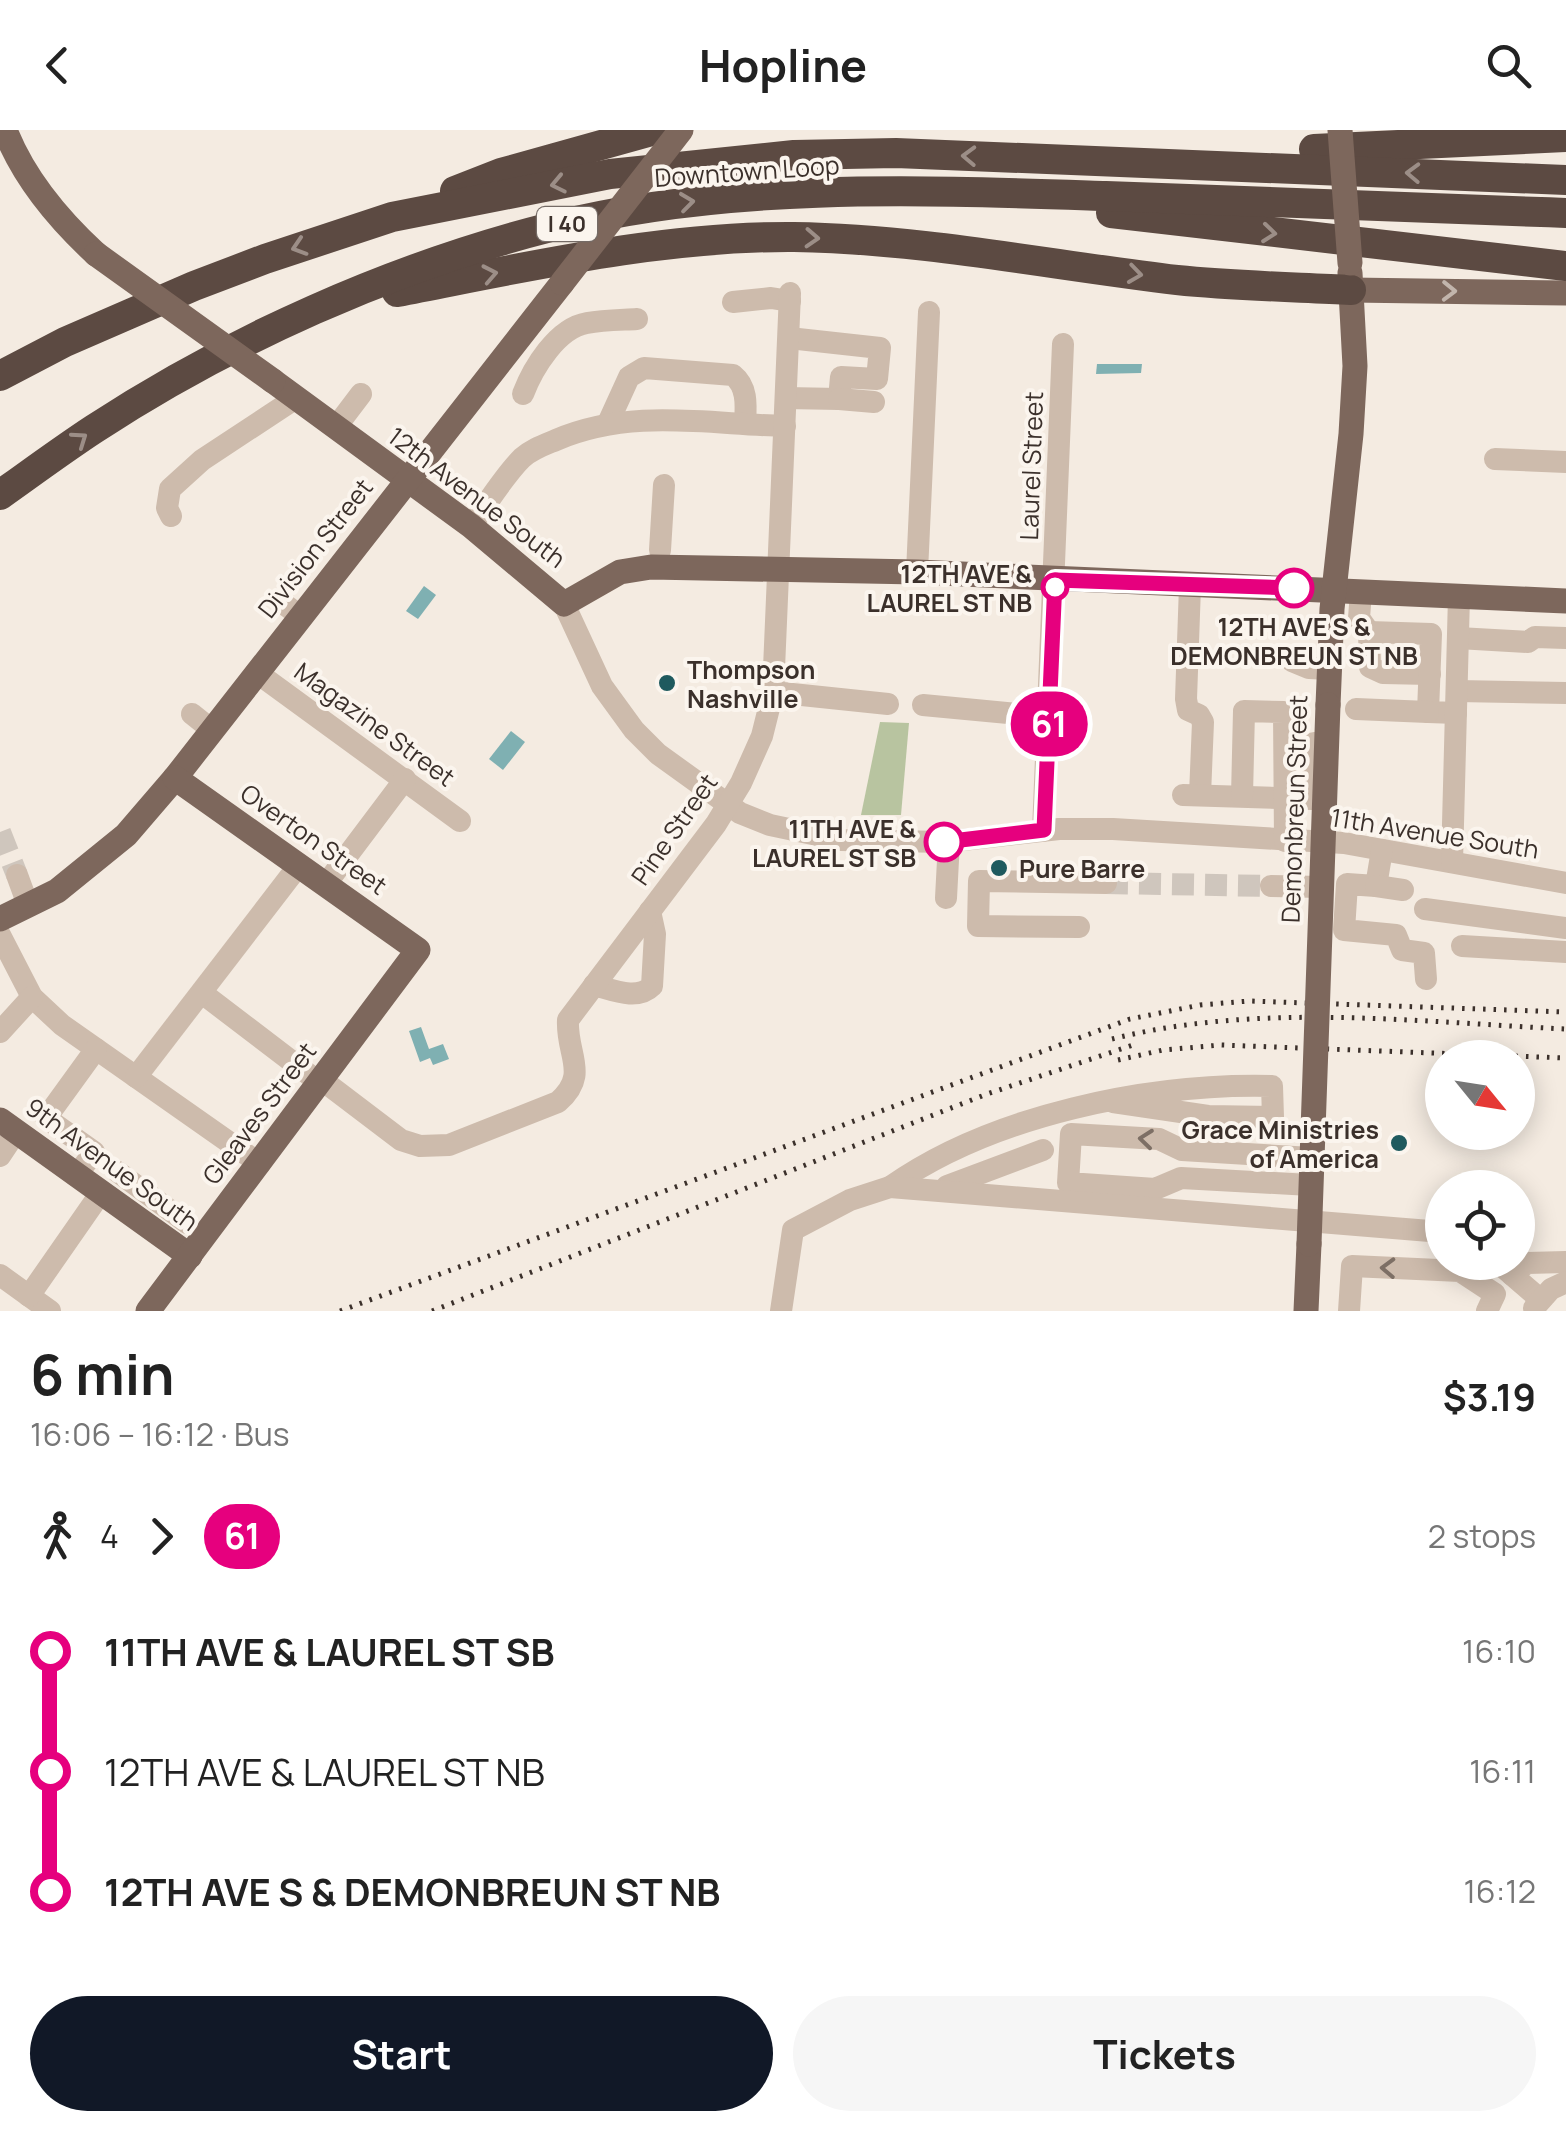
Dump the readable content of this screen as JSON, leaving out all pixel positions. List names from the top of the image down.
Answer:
{
  "streets": {
    "highway": ["Downtown Loop", "I 40"],
    "main road": [
      "12th Avenue South",
      "Division Street",
      "Demonbreun Street",
      "Overton Street",
      "Gleaves Street",
      "9th Avenue South"
    ],
    "street": [
      "Laurel Street",
      "Magazine Street",
      "Pine Street",
      "11th Avenue South"
    ]
  },
  "crossings": [
    ["Laurel Street", "12th Avenue South"],
    ["Laurel Street", "11th Avenue South"],
    ["12th Avenue South", "Division Street"],
    ["12th Avenue South", "Demonbreun Street"],
    ["12th Avenue South", "Pine Street"],
    ["12th Avenue South", "11th Avenue South"],
    ["Division Street", "Magazine Street"],
    ["Division Street", "Overton Street"],
    ["Pine Street", "11th Avenue South"],
    ["Pine Street", "Gleaves Street"],
    ["Overton Street", "Gleaves Street"],
    ["Gleaves Street", "9th Avenue South"]
  ],
  "places": [
    "12TH AVE & LAUREL ST NB",
    "12TH AVE S & DEMONBREUN ST NB",
    "Thompson Nashville",
    "11TH AVE & LAUREL ST SB",
    "Pure Barre",
    "Grace Ministries of America"
  ],
  "lines": ["bus line 61"],
  "north": "bottom right",
  "page": {
    "header": "Hopline",
    "on_map": "61",
    "heading": ["6 min", "16:06 – 16:12 · Bus", "$3.19"],
    "legs": ["4", "61", "2 stops"],
    "list": [
      {
        "name": "11TH AVE & LAUREL ST SB",
        "value": "16:10"
      },
      {
        "name": "12TH AVE & LAUREL ST NB",
        "value": "16:11"
      },
      {
        "name": "12TH AVE S & DEMONBREUN ST NB",
        "value": "16:12"
      }
    ],
    "buttons": ["Start", "Tickets"]
  }
}
